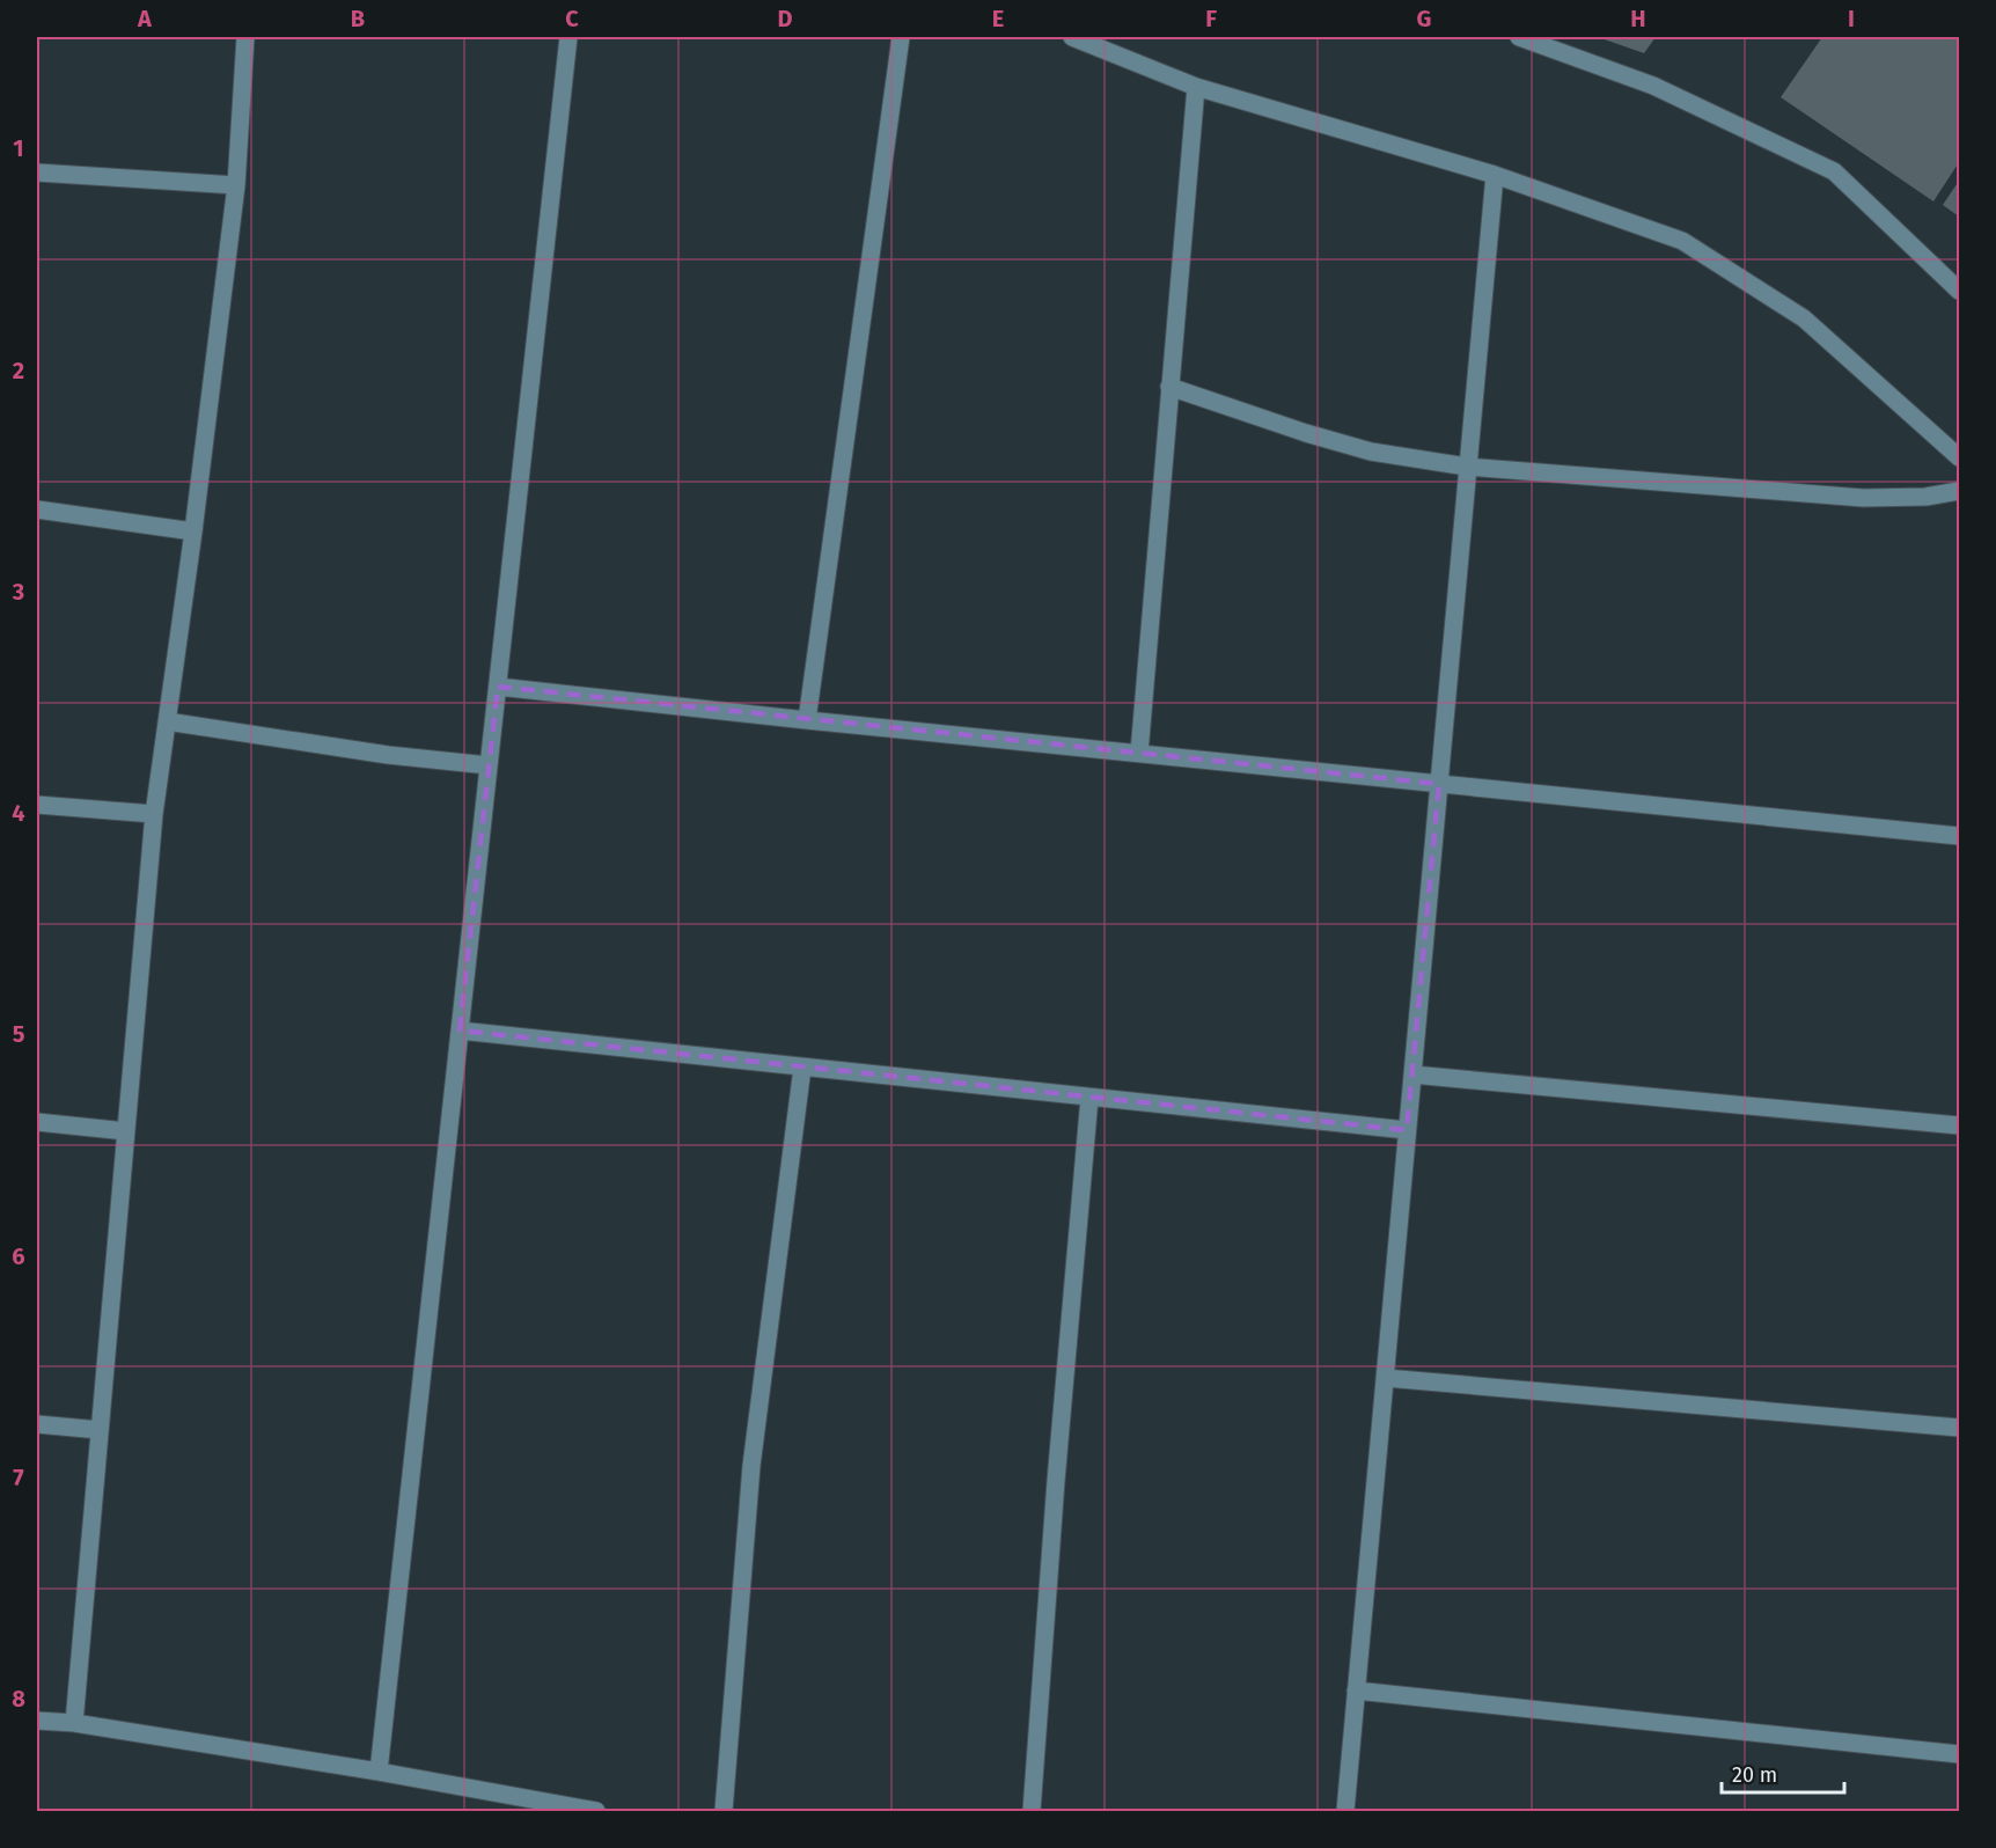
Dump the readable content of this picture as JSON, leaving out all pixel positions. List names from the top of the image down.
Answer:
{
  "scale_bar": "20 m",
  "grid": {
    "columns": [
      "A",
      "B",
      "C",
      "D",
      "E",
      "F",
      "G",
      "H",
      "I"
    ],
    "rows": [
      "1",
      "2",
      "3",
      "4",
      "5",
      "6",
      "7",
      "8"
    ]
  }
}
